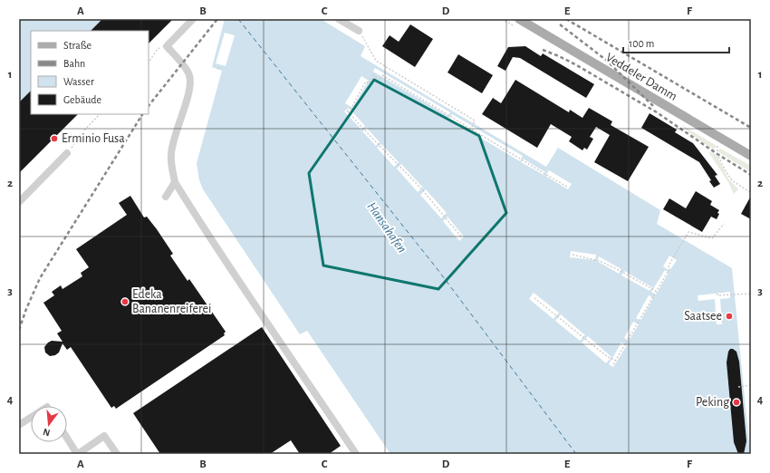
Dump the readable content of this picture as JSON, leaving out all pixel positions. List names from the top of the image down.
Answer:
{
  "streets": {
    "main road": ["Veddeler Damm"]
  },
  "water": ["Hansahafen"],
  "places": [
    "Erminio Fusa",
    "Edeka Bananenreiferei",
    "Saatsee",
    "Peking"
  ],
  "legend": [
    "Straße",
    "Bahn",
    "Wasser",
    "Gebäude"
  ],
  "scale_bar": "100 m",
  "north": "bottom",
  "grid": {
    "columns": [
      "A",
      "B",
      "C",
      "D",
      "E",
      "F"
    ],
    "rows": [
      "1",
      "2",
      "3",
      "4"
    ]
  }
}
